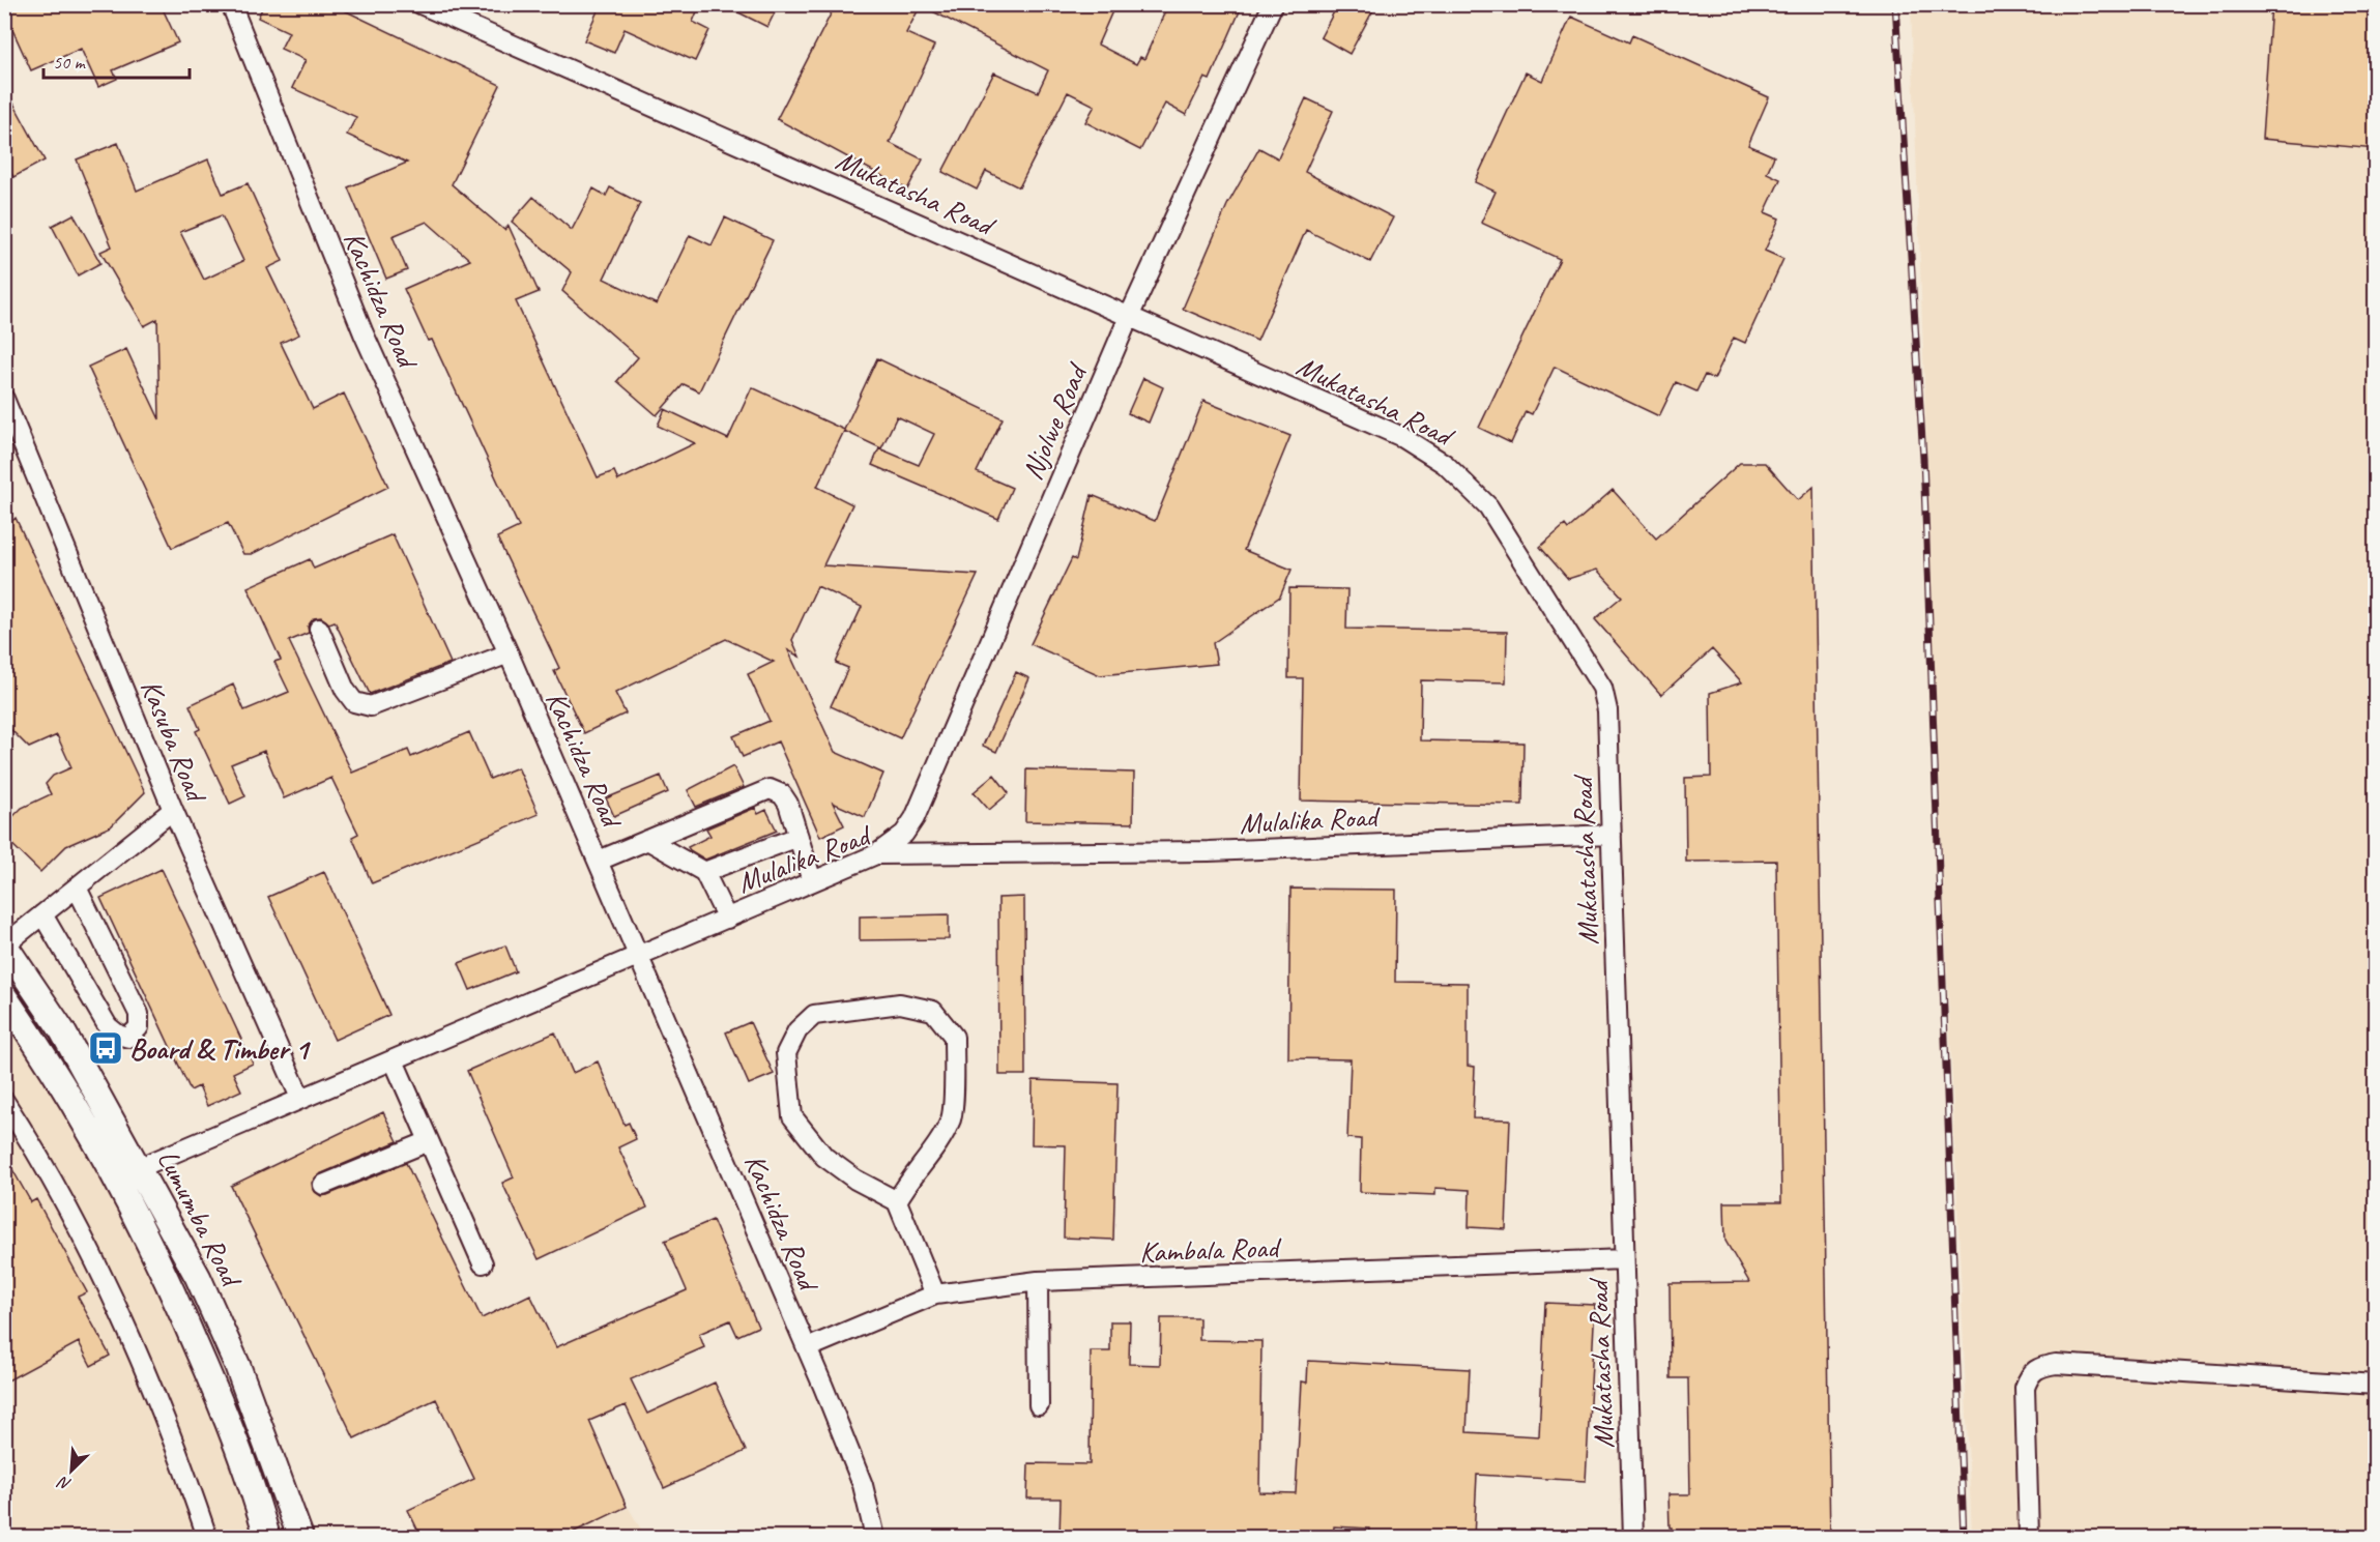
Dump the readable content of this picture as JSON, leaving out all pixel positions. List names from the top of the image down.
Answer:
{
  "streets": {
    "main road": ["Lumumba Road"],
    "street": [
      "Mukatasha Road",
      "Kachidza Road",
      "Njolwe Road",
      "Kasuba Road",
      "Mulalika Road",
      "Kambala Road"
    ]
  },
  "crossings": [
    ["Mukatasha Road", "Njolwe Road"],
    ["Mukatasha Road", "Mulalika Road"],
    ["Mukatasha Road", "Kambala Road"],
    ["Kachidza Road", "Mulalika Road"],
    ["Kachidza Road", "Kambala Road"],
    ["Njolwe Road", "Mulalika Road"],
    ["Kasuba Road", "Mulalika Road"],
    ["Mulalika Road", "Lumumba Road"]
  ],
  "places": {
    "bus stop": ["Board & Timber 1"]
  },
  "scale_bar": "50 m",
  "north": "bottom left"
}
